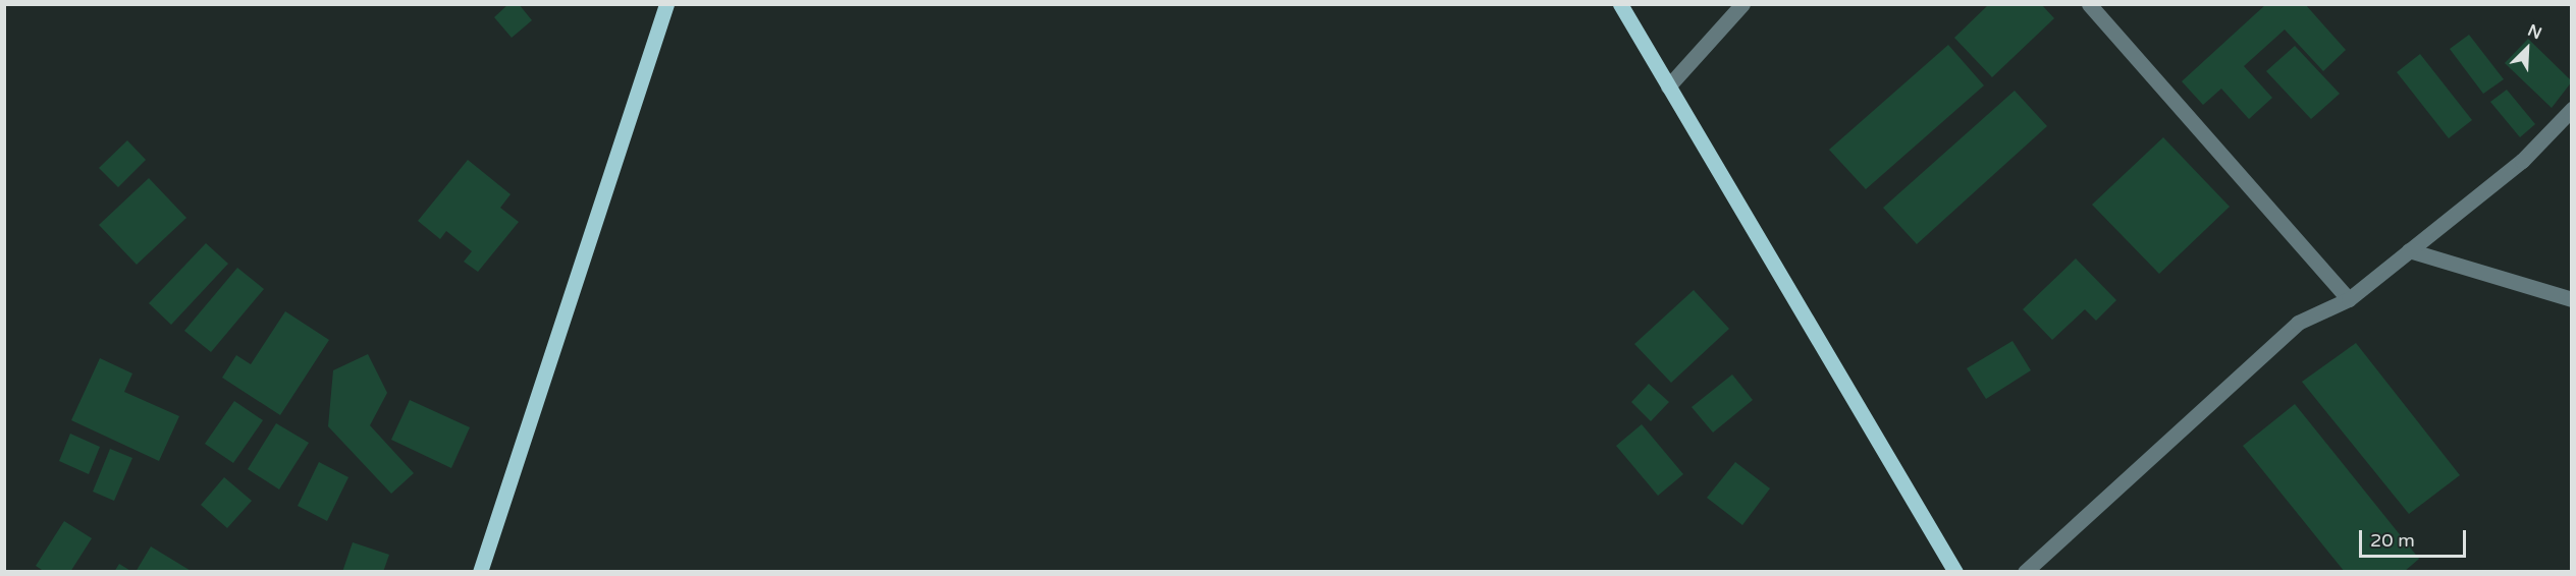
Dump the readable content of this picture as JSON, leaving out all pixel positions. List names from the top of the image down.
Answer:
{
  "scale_bar": "20 m",
  "north": "top right"
}
